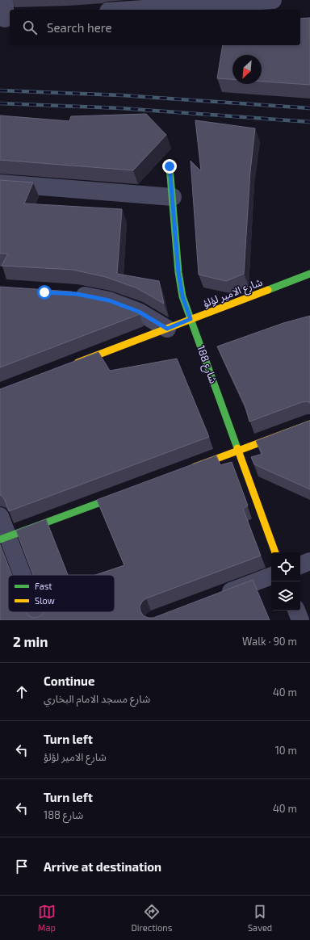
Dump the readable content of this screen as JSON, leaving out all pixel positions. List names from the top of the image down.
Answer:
{
  "streets": {
    "street": ["شارع الامير لؤلؤ", "شارع 188"]
  },
  "crossings": [
    ["شارع الامير لؤلؤ", "شارع 188"]
  ],
  "legend": ["Fast", "Slow"],
  "north": "bottom left",
  "page": {
    "search": "Search here",
    "heading": ["2 min", "Walk · 90 m"],
    "list": [
      ["Continue", "شارع مسجد الامام البخاري", "40 m"],
      ["Turn left", "شارع الامير لؤلؤ", "10 m"],
      ["Turn left", "شارع 188", "40 m"],
      "Arrive at destination"
    ],
    "nav": ["Map", "Directions", "Saved"]
  }
}
